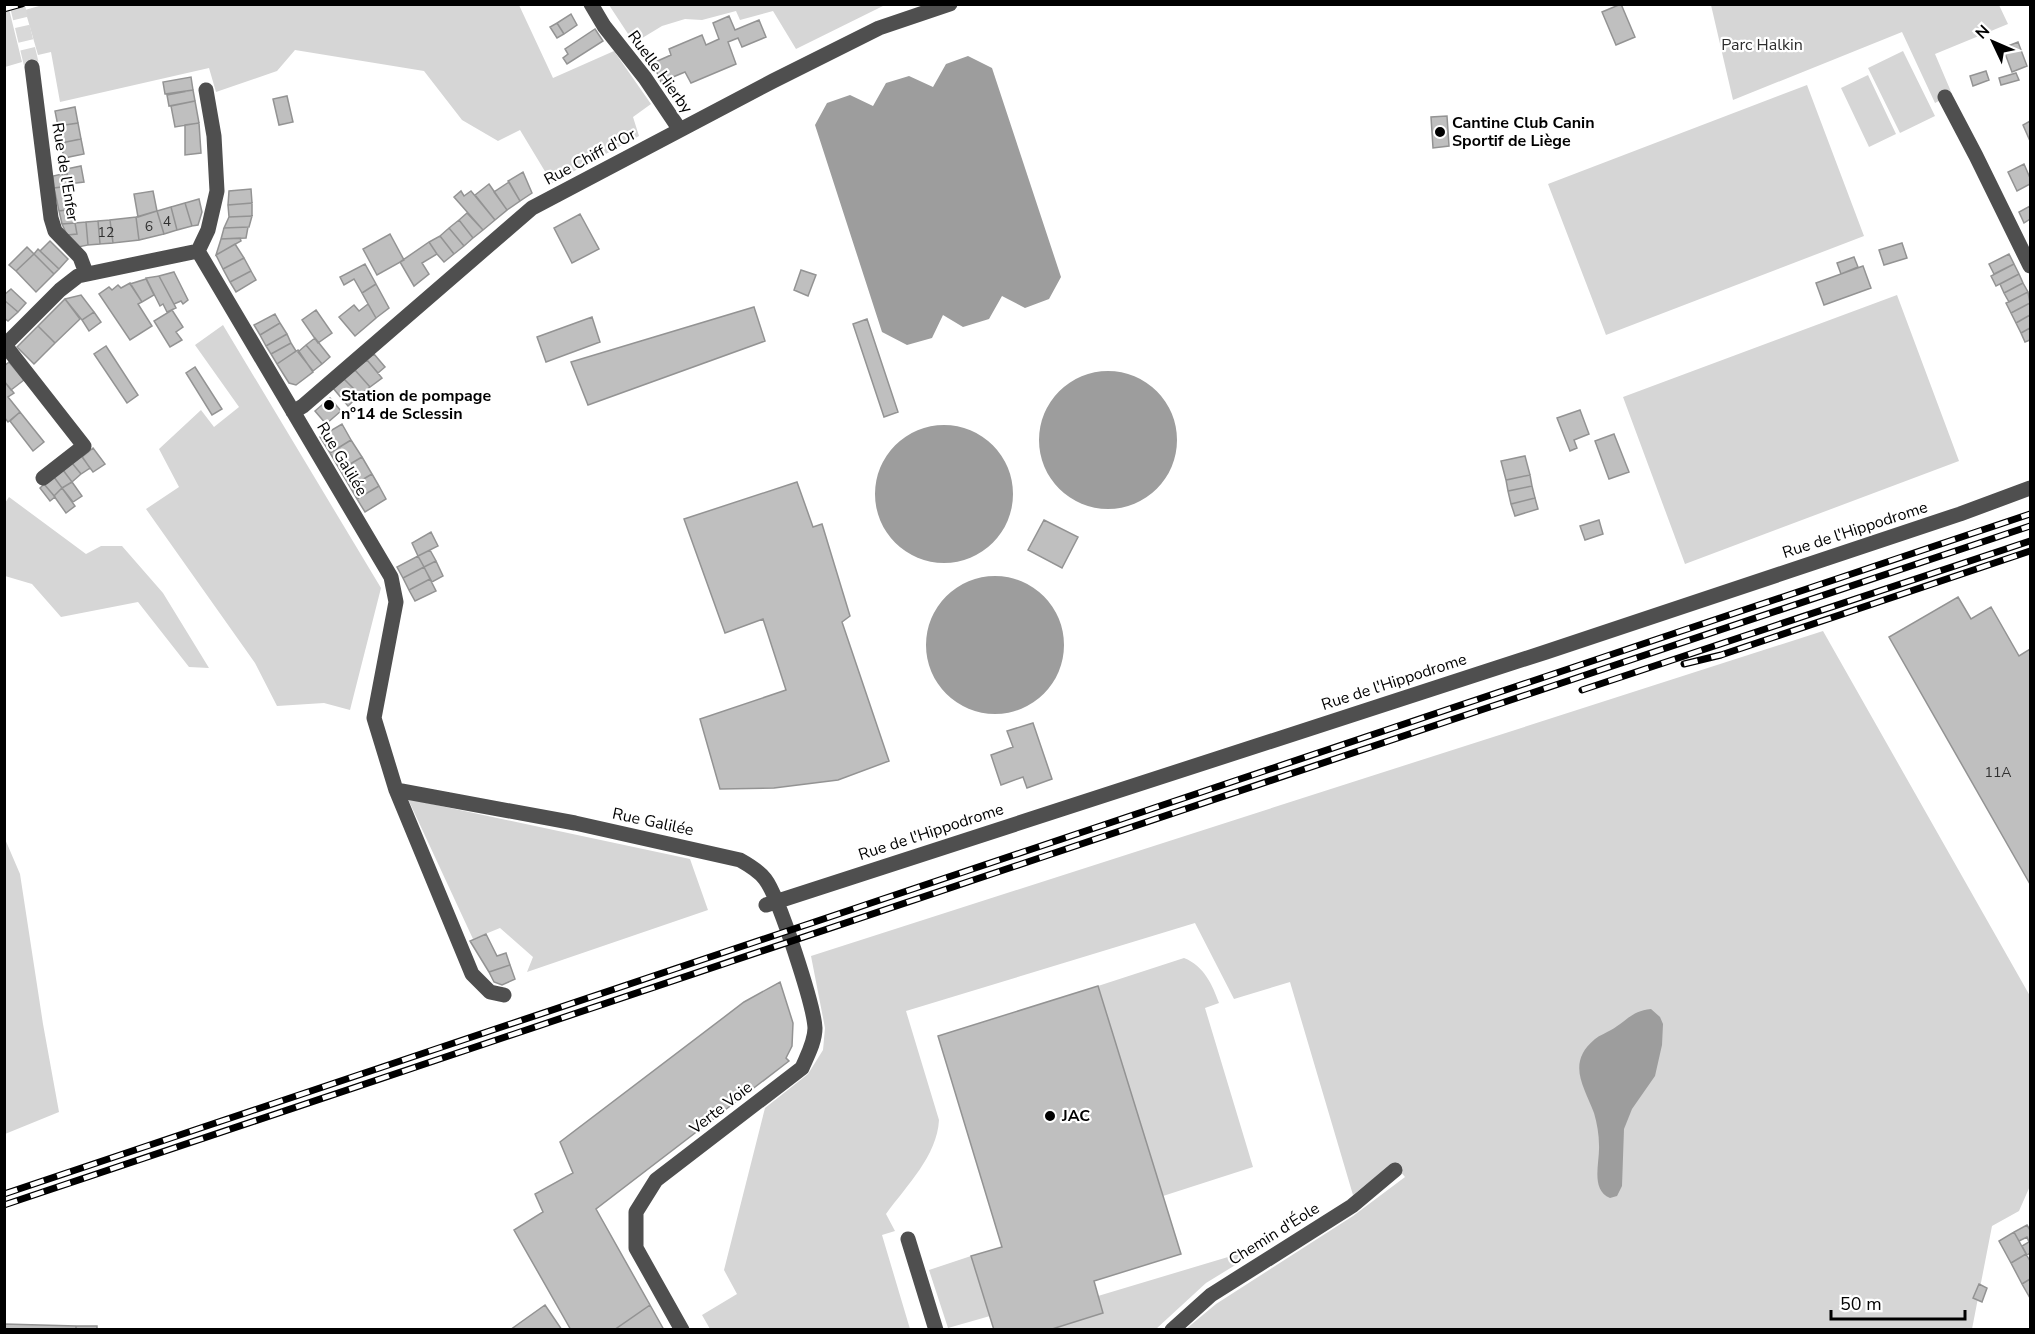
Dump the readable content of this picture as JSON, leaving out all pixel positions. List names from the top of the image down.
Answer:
{
  "streets": {
    "street": [
      "Ruelle Hierby",
      "Rue Chiff d'Or",
      "Rue de l'Enfer",
      "Rue Galilée",
      "Rue de l'Hippodrome",
      "Verte Voie",
      "Chemin d'Éole"
    ]
  },
  "crossings": [
    ["Ruelle Hierby", "Rue Chiff d'Or"],
    ["Rue Chiff d'Or", "Rue Galilée"],
    ["Rue Galilée", "Rue de l'Hippodrome"],
    ["Rue Galilée", "Verte Voie"],
    ["Rue de l'Hippodrome", "Verte Voie"]
  ],
  "parks": ["Parc Halkin"],
  "places": ["Cantine Club Canin Sportif de Liège", "Station de pompage n°14 de Sclessin", "JAC"],
  "house_numbers": [
    "4",
    "6",
    "12",
    "11A"
  ],
  "scale_bar": "50 m",
  "north": "top left"
}
